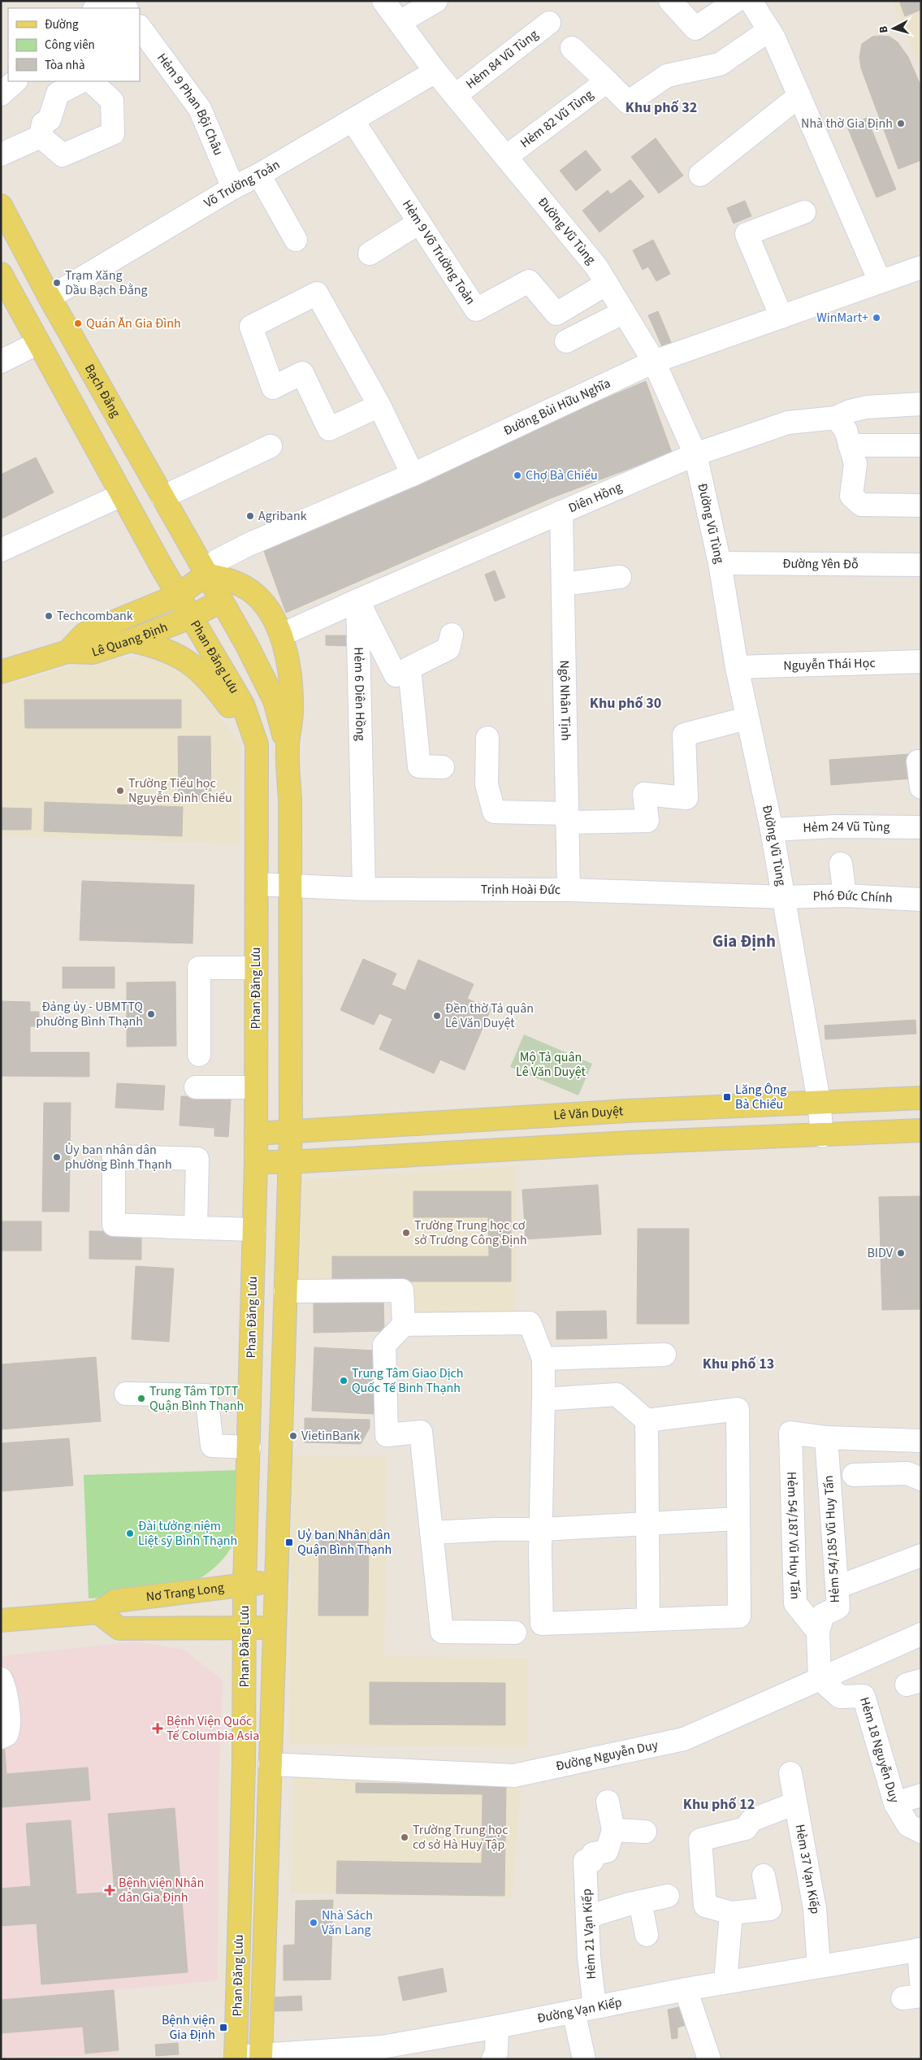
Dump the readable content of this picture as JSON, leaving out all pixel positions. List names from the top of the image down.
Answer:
{
  "streets": {
    "main road": [
      "Bạch Đằng",
      "Lê Quang Định",
      "Phan Đăng Lưu",
      "Lê Văn Duyệt",
      "Nơ Trang Long"
    ],
    "street": [
      "Hẻm 84 Vũ Tùng",
      "Hẻm 9 Phan Bội Châu",
      "Hẻm 82 Vũ Tùng",
      "Võ Trường Toản",
      "Đường Vũ Tùng",
      "Hẻm 9 Võ Trường Toản",
      "Đường Bùi Hữu Nghĩa",
      "Diên Hồng",
      "Đường Yên Đỗ",
      "Nguyễn Thái Học",
      "Hẻm 6 Diên Hồng",
      "Ngô Nhân Tịnh",
      "Hẻm 24 Vũ Tùng",
      "Trịnh Hoài Đức",
      "Phó Đức Chính",
      "Hẻm 54/187 Vũ Huy Tấn",
      "Hẻm 54/185 Vũ Huy Tấn",
      "Hẻm 18 Nguyễn Duy",
      "Đường Nguyễn Duy",
      "Hẻm 37 Vạn Kiếp",
      "Hẻm 21 Vạn Kiếp",
      "Đường Vạn Kiếp"
    ]
  },
  "crossings": [
    ["Hẻm 84 Vũ Tùng", "Đường Vũ Tùng"],
    ["Hẻm 9 Phan Bội Châu", "Võ Trường Toản"],
    ["Hẻm 82 Vũ Tùng", "Đường Vũ Tùng"],
    ["Võ Trường Toản", "Đường Vũ Tùng"],
    ["Võ Trường Toản", "Hẻm 9 Võ Trường Toản"],
    ["Võ Trường Toản", "Bạch Đằng"],
    ["Đường Vũ Tùng", "Hẻm 9 Võ Trường Toản"],
    ["Đường Vũ Tùng", "Đường Bùi Hữu Nghĩa"],
    ["Đường Vũ Tùng", "Diên Hồng"],
    ["Đường Vũ Tùng", "Đường Yên Đỗ"],
    ["Đường Vũ Tùng", "Nguyễn Thái Học"],
    ["Đường Vũ Tùng", "Hẻm 24 Vũ Tùng"],
    ["Đường Vũ Tùng", "Trịnh Hoài Đức"],
    ["Đường Vũ Tùng", "Phó Đức Chính"],
    ["Đường Vũ Tùng", "Lê Văn Duyệt"],
    ["Bạch Đằng", "Đường Bùi Hữu Nghĩa"],
    ["Bạch Đằng", "Lê Quang Định"],
    ["Bạch Đằng", "Phan Đăng Lưu"],
    ["Đường Bùi Hữu Nghĩa", "Lê Quang Định"],
    ["Đường Bùi Hữu Nghĩa", "Phan Đăng Lưu"],
    ["Diên Hồng", "Phan Đăng Lưu"],
    ["Diên Hồng", "Hẻm 6 Diên Hồng"],
    ["Diên Hồng", "Ngô Nhân Tịnh"],
    ["Lê Quang Định", "Phan Đăng Lưu"],
    ["Phan Đăng Lưu", "Trịnh Hoài Đức"],
    ["Phan Đăng Lưu", "Lê Văn Duyệt"],
    ["Phan Đăng Lưu", "Nơ Trang Long"],
    ["Phan Đăng Lưu", "Đường Nguyễn Duy"],
    ["Phan Đăng Lưu", "Đường Vạn Kiếp"],
    ["Hẻm 6 Diên Hồng", "Trịnh Hoài Đức"],
    ["Ngô Nhân Tịnh", "Trịnh Hoài Đức"],
    ["Trịnh Hoài Đức", "Phó Đức Chính"],
    ["Hẻm 54/187 Vũ Huy Tấn", "Hẻm 54/185 Vũ Huy Tấn"],
    ["Hẻm 18 Nguyễn Duy", "Đường Nguyễn Duy"],
    ["Hẻm 37 Vạn Kiếp", "Đường Vạn Kiếp"],
    ["Hẻm 21 Vạn Kiếp", "Đường Vạn Kiếp"]
  ],
  "districts": [
    "Khu phố 32",
    "Khu phố 30",
    "Gia Định",
    "Khu phố 13",
    "Khu phố 12"
  ],
  "parks": ["Mộ Tả quân Lê Văn Duyệt"],
  "places": {
    "other": [
      "Nhà thờ Gia Định",
      "Trạm Xăng Dầu Bạch Đằng",
      "WinMart+",
      "Quán Ăn Gia Đình",
      "Chợ Bà Chiểu",
      "Agribank",
      "Techcombank",
      "Trường Tiểu học Nguyễn Đình Chiểu",
      "Đảng ủy - UBMTTQ phường Bình Thạnh",
      "Đền thờ Tả quân Lê Văn Duyệt",
      "Ủy ban nhân dân phường Bình Thạnh",
      "Trường Trung học cơ sở Trương Công Định",
      "BIDV",
      "Trung Tâm Giao Dịch Quốc Tế Binh Thạnh",
      "Trung Tâm TDTT Quận Bình Thạnh",
      "VietinBank",
      "Đài tưởng niệm Liệt sỹ Bình Thạnh",
      "Trường Trung học cơ sở Hà Huy Tập",
      "Nhà Sách Văn Lang"
    ],
    "transit": ["Lăng Ông Bà Chiểu", "Uỷ ban Nhân dân Quận Bình Thạnh", "Bệnh viện Gia Định"],
    "health": ["Bệnh Viện Quốc Tế Columbia Asia", "Bệnh viện Nhân dân Gia Định"]
  },
  "legend": ["Đường", "Công viên", "Tòa nhà"],
  "north": "left"
}
